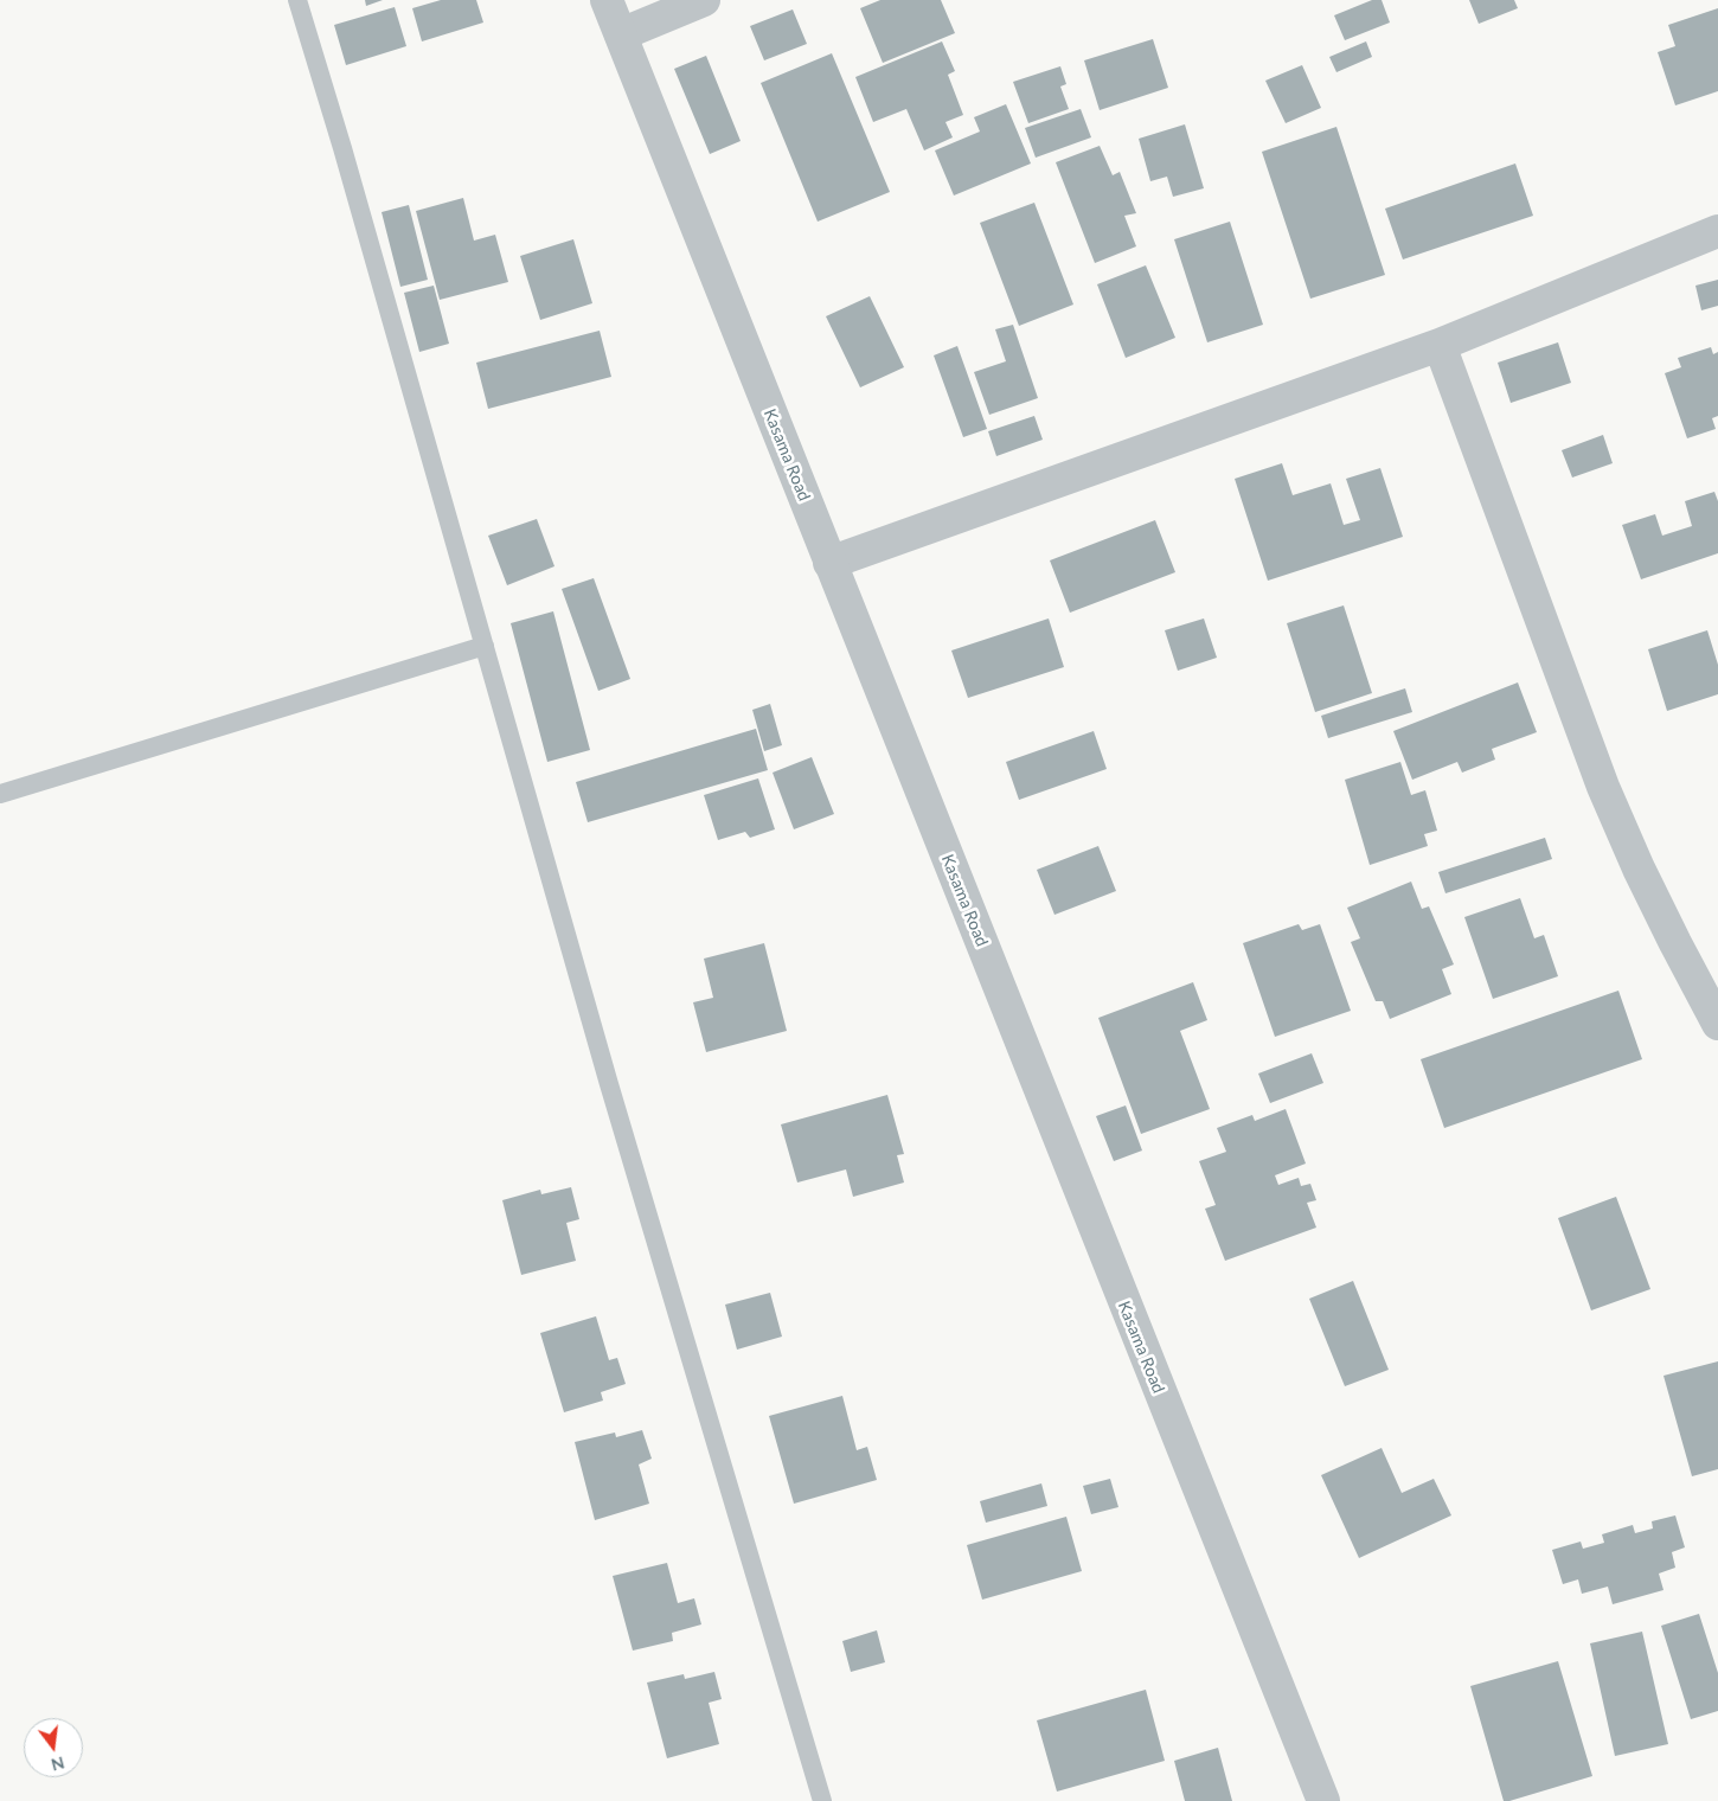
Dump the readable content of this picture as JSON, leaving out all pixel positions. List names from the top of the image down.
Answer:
{
  "streets": {
    "street": ["Kasama Road"]
  },
  "north": "bottom"
}
